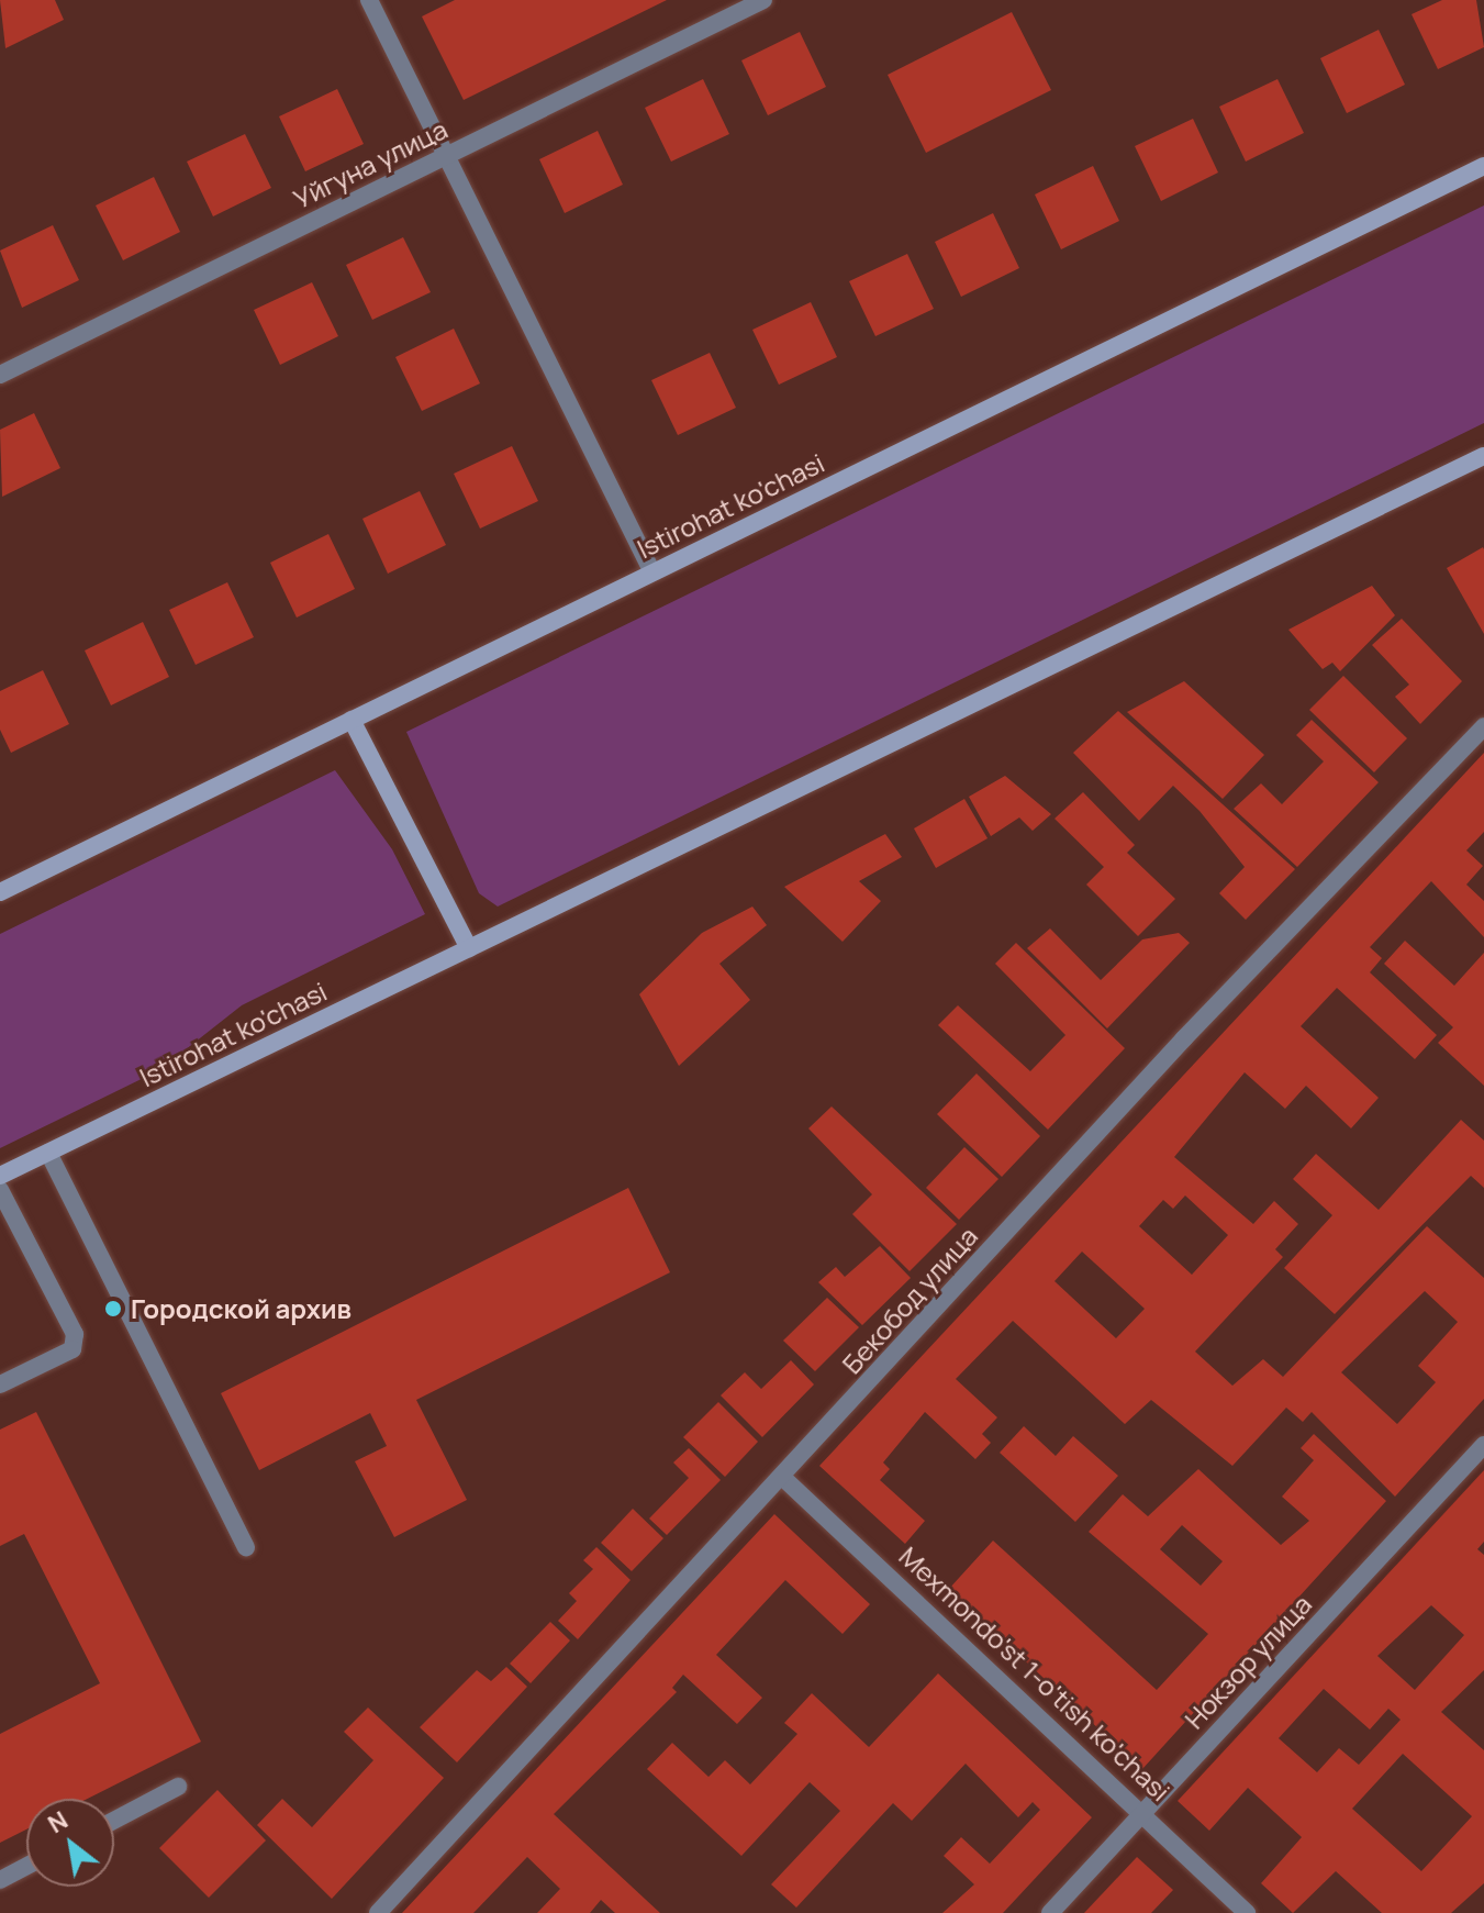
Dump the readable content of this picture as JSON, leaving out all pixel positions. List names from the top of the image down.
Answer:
{
  "streets": {
    "main road": ["Istirohat ko'chasi"],
    "street": [
      "Уйгуна улица",
      "Бекобод улица",
      "Нокзор улица",
      "Mexmondo'st 1-o'tish ko'chasi"
    ]
  },
  "crossings": [
    ["Бекобод улица", "Mexmondo'st 1-o'tish ko'chasi"],
    ["Нокзор улица", "Mexmondo'st 1-o'tish ko'chasi"]
  ],
  "places": ["Городской архив"],
  "north": "top left"
}
